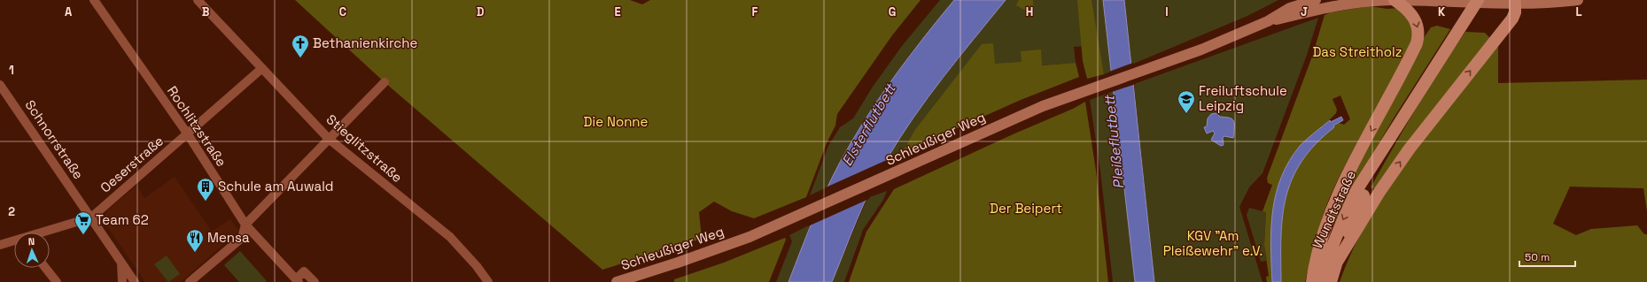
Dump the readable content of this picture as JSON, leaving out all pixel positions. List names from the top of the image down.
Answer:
{
  "streets": {
    "highway": ["Wundtstraße"],
    "main road": ["Schleußiger Weg"],
    "street": [
      "Rochlitzstraße",
      "Schnorrstraße",
      "Stieglitzstraße",
      "Oeserstraße"
    ]
  },
  "crossings": [
    ["Rochlitzstraße", "Oeserstraße"],
    ["Schnorrstraße", "Oeserstraße"],
    ["Stieglitzstraße", "Oeserstraße"]
  ],
  "water": ["Elsterflutbett", "Pleißeflutbett"],
  "parks": [
    "Das Streitholz",
    "Die Nonne",
    "Der Beipert",
    "KGV \"Am Pleißewehr\" e.V."
  ],
  "places": {
    "church": ["Bethanienkirche"],
    "school or university": ["Freiluftschule Leipzig"],
    "building": ["Schule am Auwald"],
    "supermarket": ["Team 62"],
    "restaurant": ["Mensa"]
  },
  "scale_bar": "50 m",
  "north": "top",
  "grid": {
    "columns": [
      "A",
      "B",
      "C",
      "D",
      "E",
      "F",
      "G",
      "H",
      "I",
      "J",
      "K",
      "L"
    ],
    "rows": ["1", "2"]
  }
}
